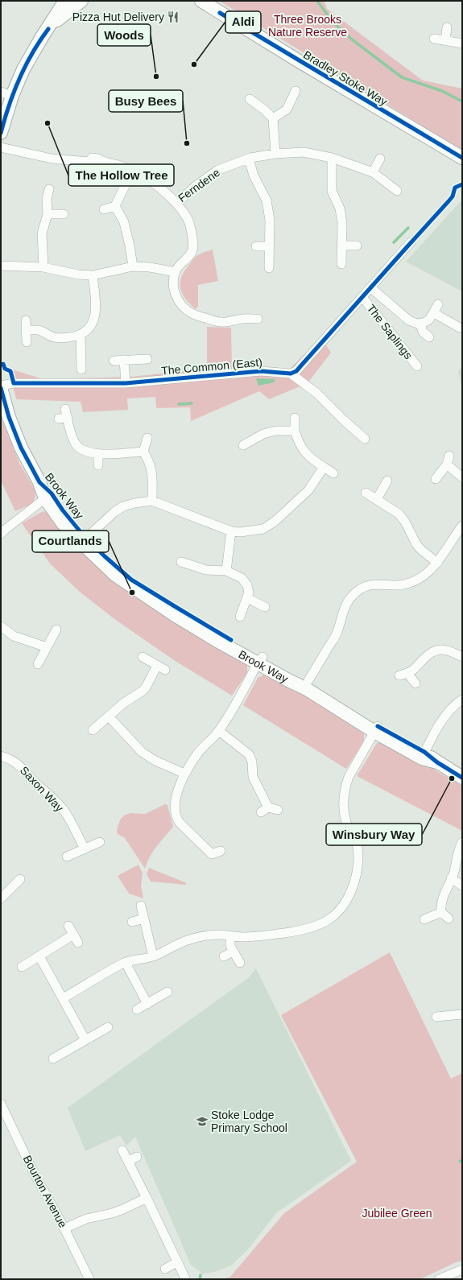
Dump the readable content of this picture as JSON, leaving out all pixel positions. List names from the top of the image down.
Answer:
{
  "streets": {
    "street": [
      "Bradley Stoke Way",
      "Ferndene",
      "The Saplings",
      "The Common (East)",
      "Brook Way",
      "Saxon Way",
      "Bourton Avenue"
    ]
  },
  "parks": ["Three Brooks Nature Reserve", "Jubilee Green"],
  "places": {
    "restaurant": ["Pizza Hut Delivery"],
    "other": [
      "Aldi",
      "Woods",
      "The Hollow Tree",
      "Busy Bees",
      "Courtlands",
      "Winsbury Way"
    ],
    "school or university": ["Stoke Lodge Primary School"]
  }
}
